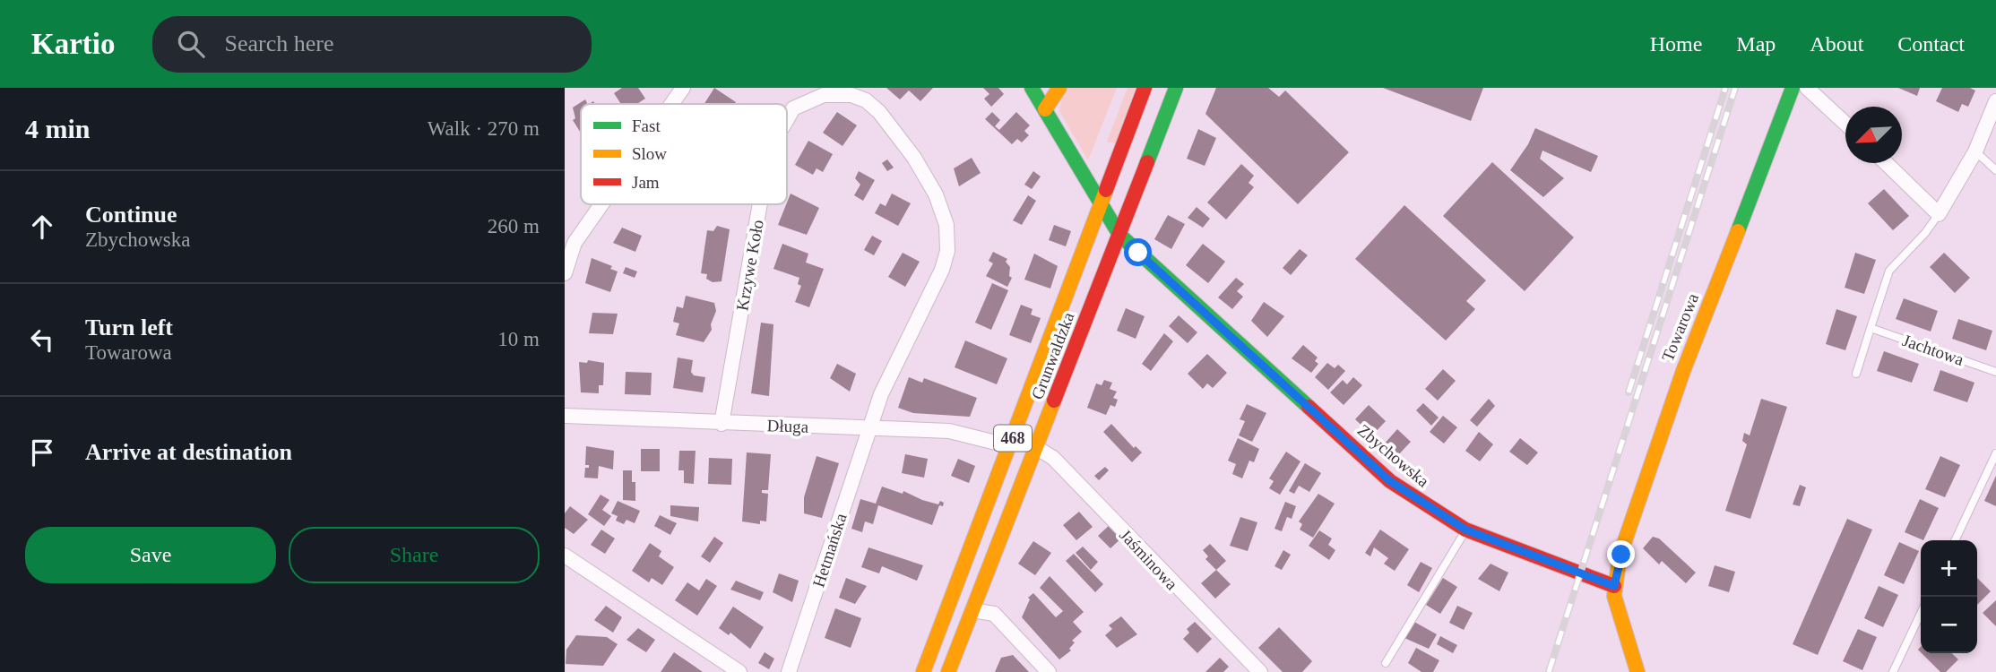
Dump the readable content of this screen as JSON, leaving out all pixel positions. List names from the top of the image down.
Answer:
{
  "streets": {
    "street": [
      "Krzywe Koło",
      "Towarowa",
      "Grunwaldzka",
      "Długa",
      "468",
      "Zbychowska",
      "Hetmańska",
      "Jaśminowa"
    ],
    "lane": ["Jachtowa"]
  },
  "crossings": [
    ["Krzywe Koło", "Długa"],
    ["Krzywe Koło", "Hetmańska"],
    ["Towarowa", "Zbychowska"],
    ["Grunwaldzka", "Długa"],
    ["Grunwaldzka", "Zbychowska"],
    ["Grunwaldzka", "Jaśminowa"],
    ["Długa", "Hetmańska"]
  ],
  "legend": ["Fast", "Slow", "Jam"],
  "north": "bottom left",
  "page": {
    "header": "Kartio",
    "search": "Search here",
    "nav": [
      "Home",
      "Map",
      "About",
      "Contact"
    ],
    "heading": ["4 min", "Walk · 270 m"],
    "list": [
      ["Continue", "Zbychowska", "260 m"],
      ["Turn left", "Towarowa", "10 m"],
      "Arrive at destination"
    ],
    "buttons": ["Save", "Share"],
    "map_buttons": ["+", "−"]
  }
}
